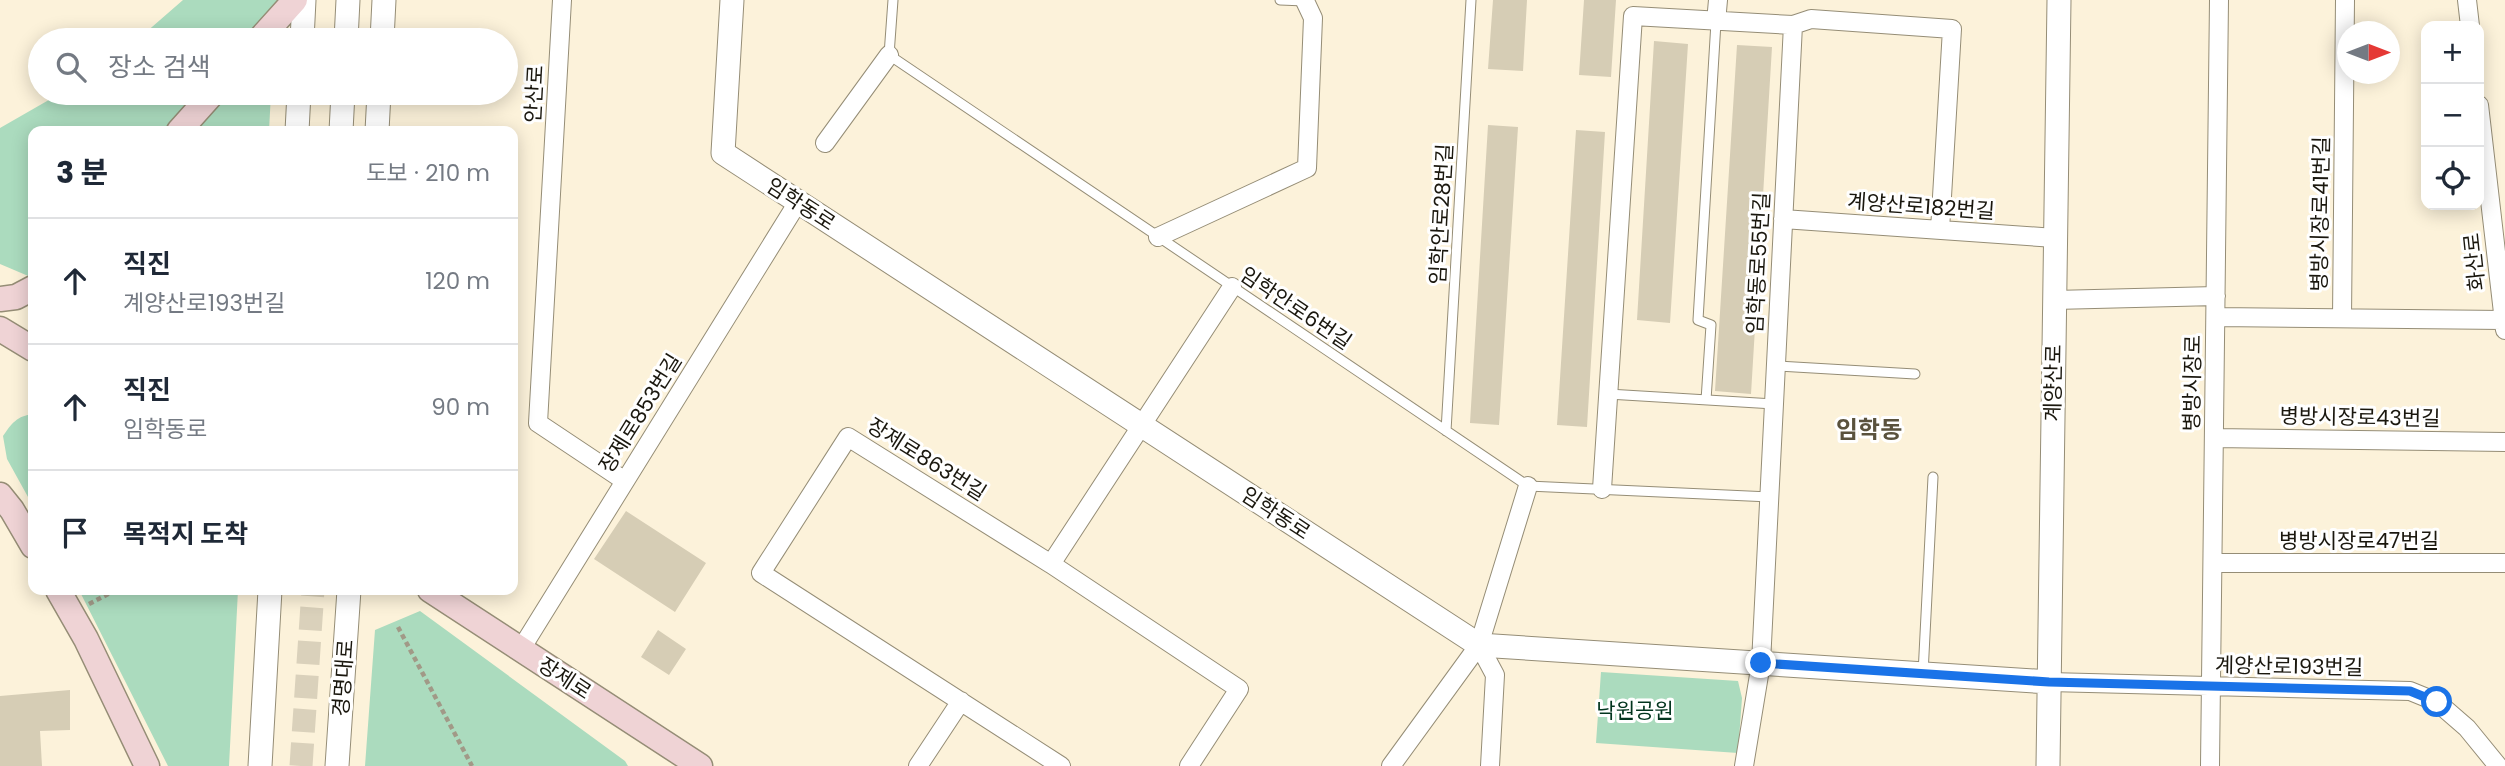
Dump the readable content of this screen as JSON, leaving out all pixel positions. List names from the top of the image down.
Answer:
{
  "streets": {
    "main road": ["장제로"],
    "street": [
      "안산로",
      "임학동로",
      "계양산로182번길",
      "병방시장로41번길",
      "화산로",
      "임학동로55번길",
      "계양산로",
      "병방시장로",
      "장제로853번길",
      "병방시장로43번길",
      "장제로863번길",
      "병방시장로47번길",
      "계양산로193번길",
      "경명대로"
    ],
    "lane": ["임학안로28번길", "임학안로6번길"]
  },
  "crossings": [
    ["안산로", "장제로853번길"],
    ["임학동로", "임학동로55번길"],
    ["임학동로", "계양산로"],
    ["임학동로", "장제로853번길"],
    ["임학동로", "계양산로193번길"],
    ["계양산로182번길", "임학동로55번길"],
    ["계양산로182번길", "계양산로"],
    ["임학안로28번길", "임학안로6번길"],
    ["병방시장로41번길", "화산로"],
    ["병방시장로41번길", "병방시장로"],
    ["계양산로", "계양산로193번길"],
    ["병방시장로", "병방시장로43번길"],
    ["병방시장로", "병방시장로47번길"],
    ["병방시장로", "계양산로193번길"],
    ["장제로853번길", "장제로"]
  ],
  "districts": ["임학동"],
  "parks": ["낙원공원"],
  "north": "right",
  "page": {
    "map_buttons": ["+", "−"],
    "search": "장소 검색",
    "heading": ["3 분", "도보 · 210 m"],
    "list": [
      ["직진", "계양산로193번길", "120 m"],
      ["직진", "임학동로", "90 m"],
      "목적지 도착"
    ]
  }
}
